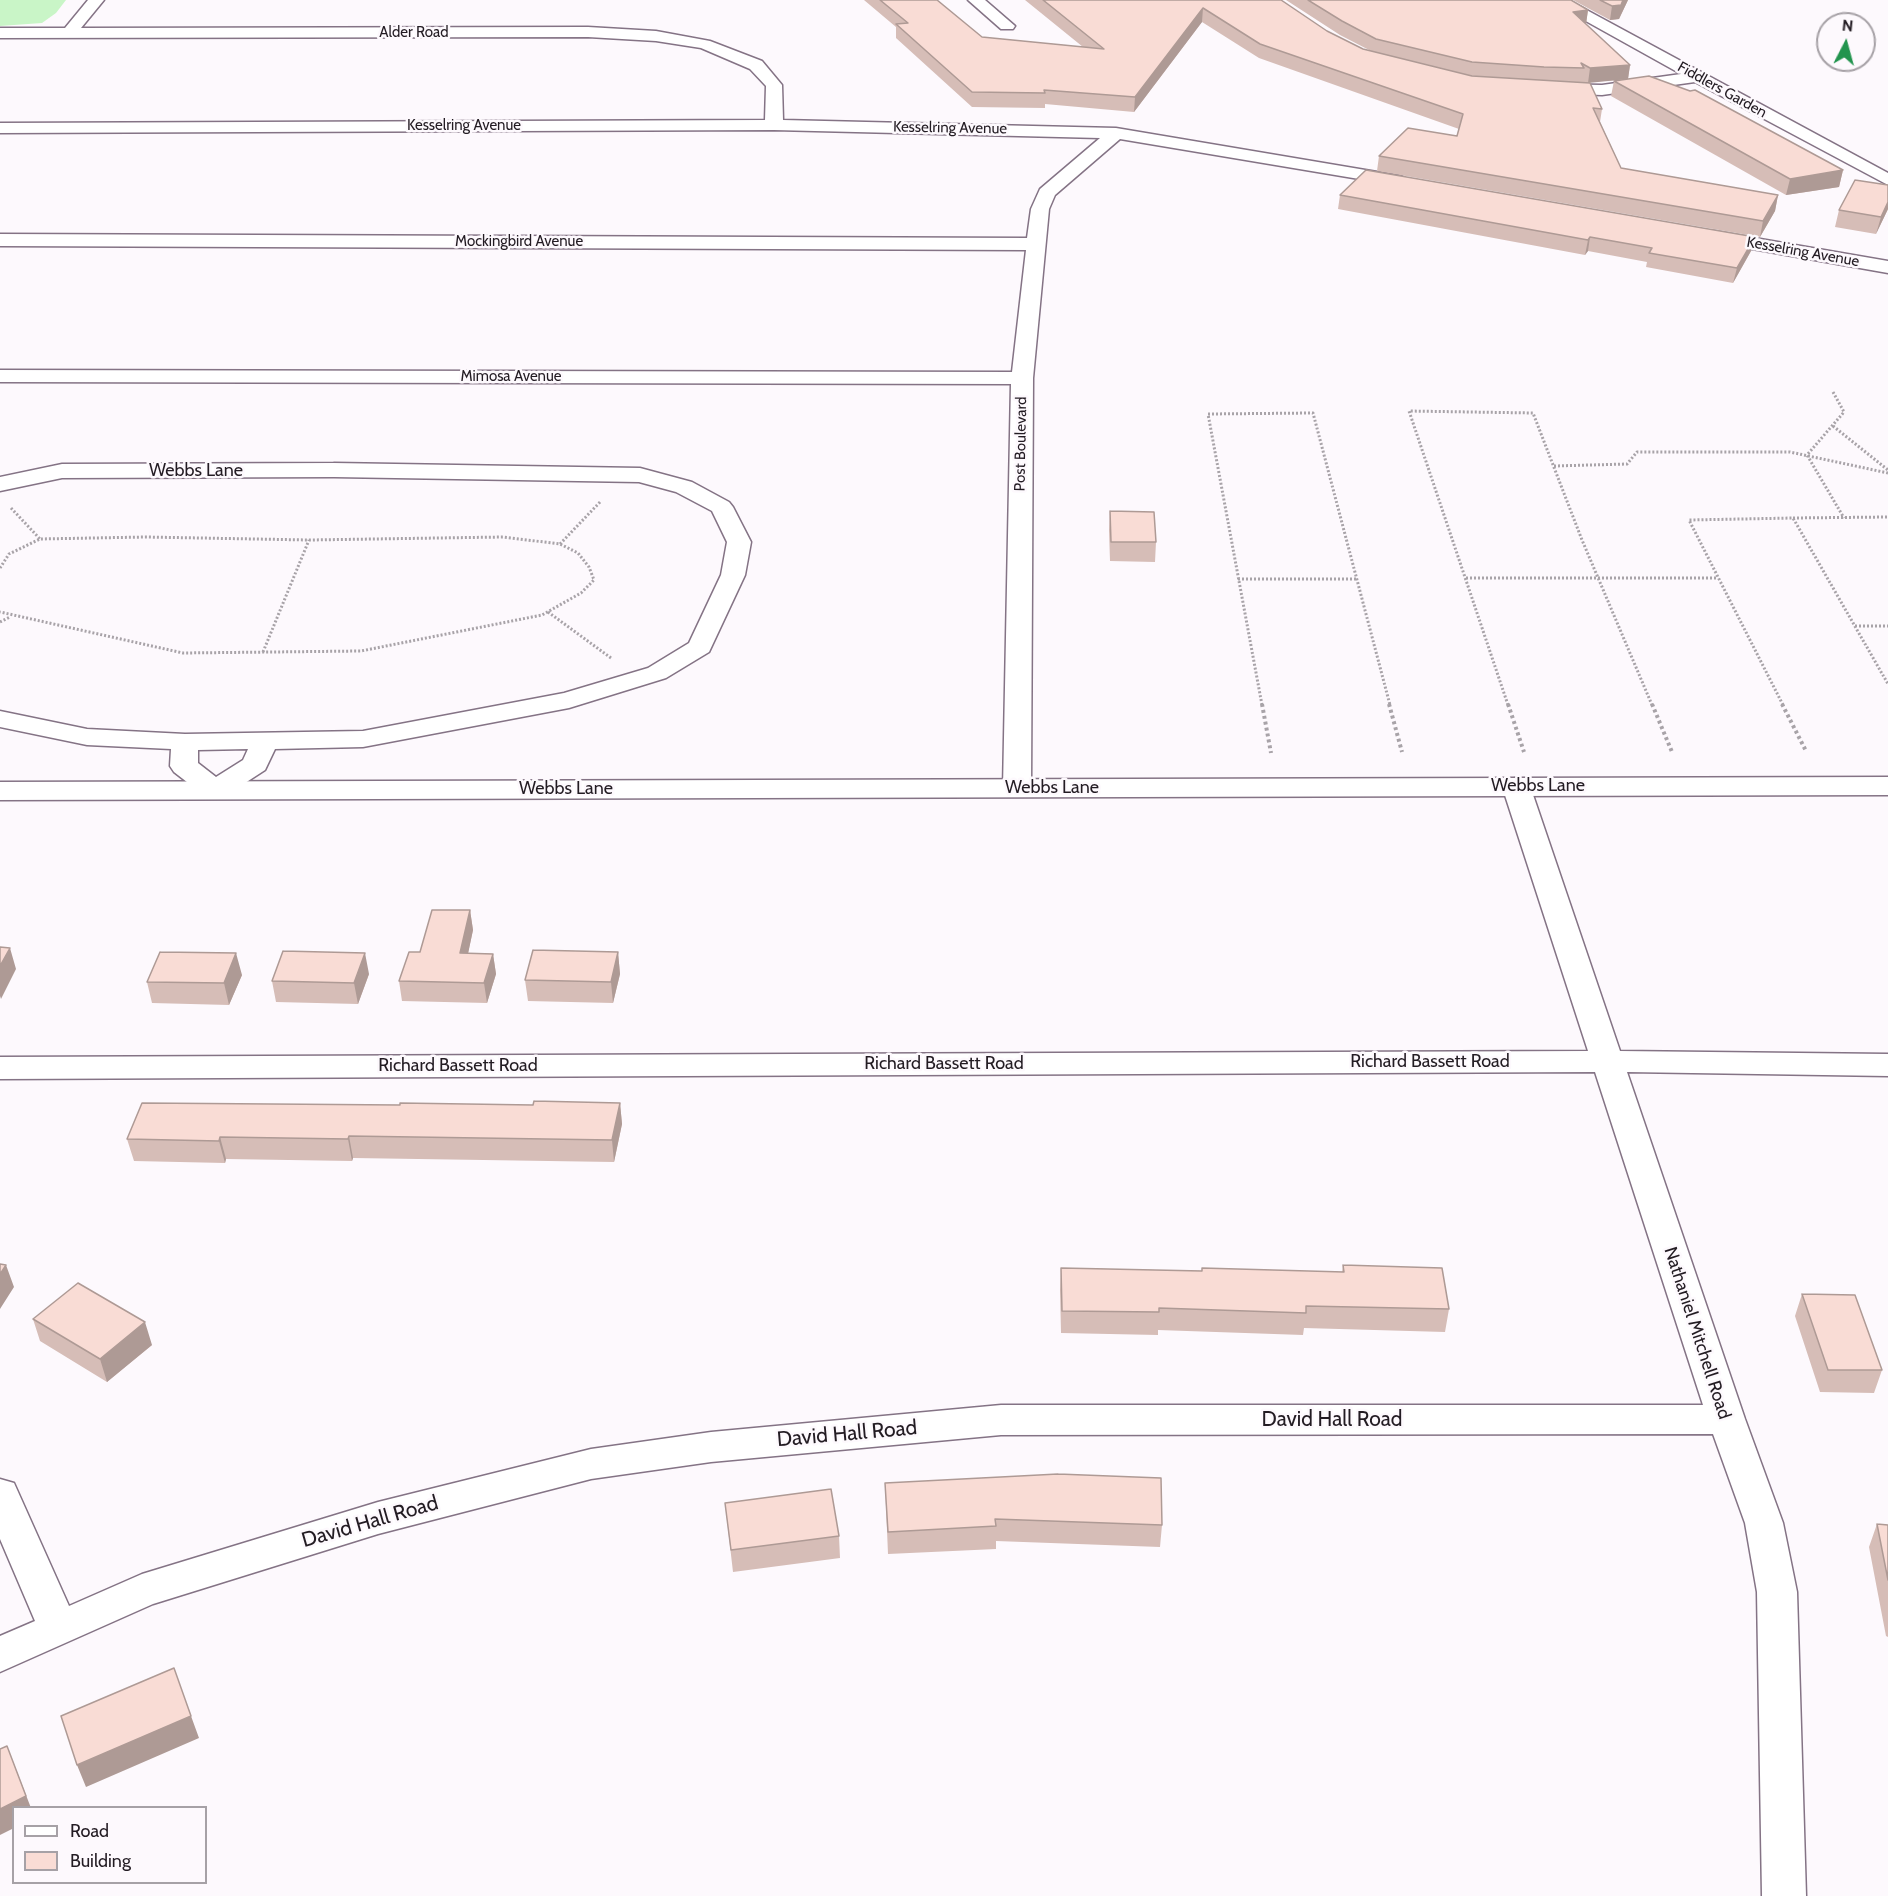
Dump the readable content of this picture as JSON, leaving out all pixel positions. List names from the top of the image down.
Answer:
{
  "streets": {
    "street": [
      "Alder Road",
      "Fiddlers Garden",
      "Kesselring Avenue",
      "Mockingbird Avenue",
      "Mimosa Avenue",
      "Post Boulevard",
      "Webbs Lane",
      "Richard Bassett Road",
      "Nathaniel Mitchell Road",
      "David Hall Road"
    ]
  },
  "crossings": [
    ["Alder Road", "Kesselring Avenue"],
    ["Kesselring Avenue", "Post Boulevard"],
    ["Mockingbird Avenue", "Post Boulevard"],
    ["Mimosa Avenue", "Post Boulevard"],
    ["Post Boulevard", "Webbs Lane"],
    ["Webbs Lane", "Nathaniel Mitchell Road"],
    ["Richard Bassett Road", "Nathaniel Mitchell Road"],
    ["Nathaniel Mitchell Road", "David Hall Road"]
  ],
  "legend": ["Road", "Building"],
  "north": "top"
}
